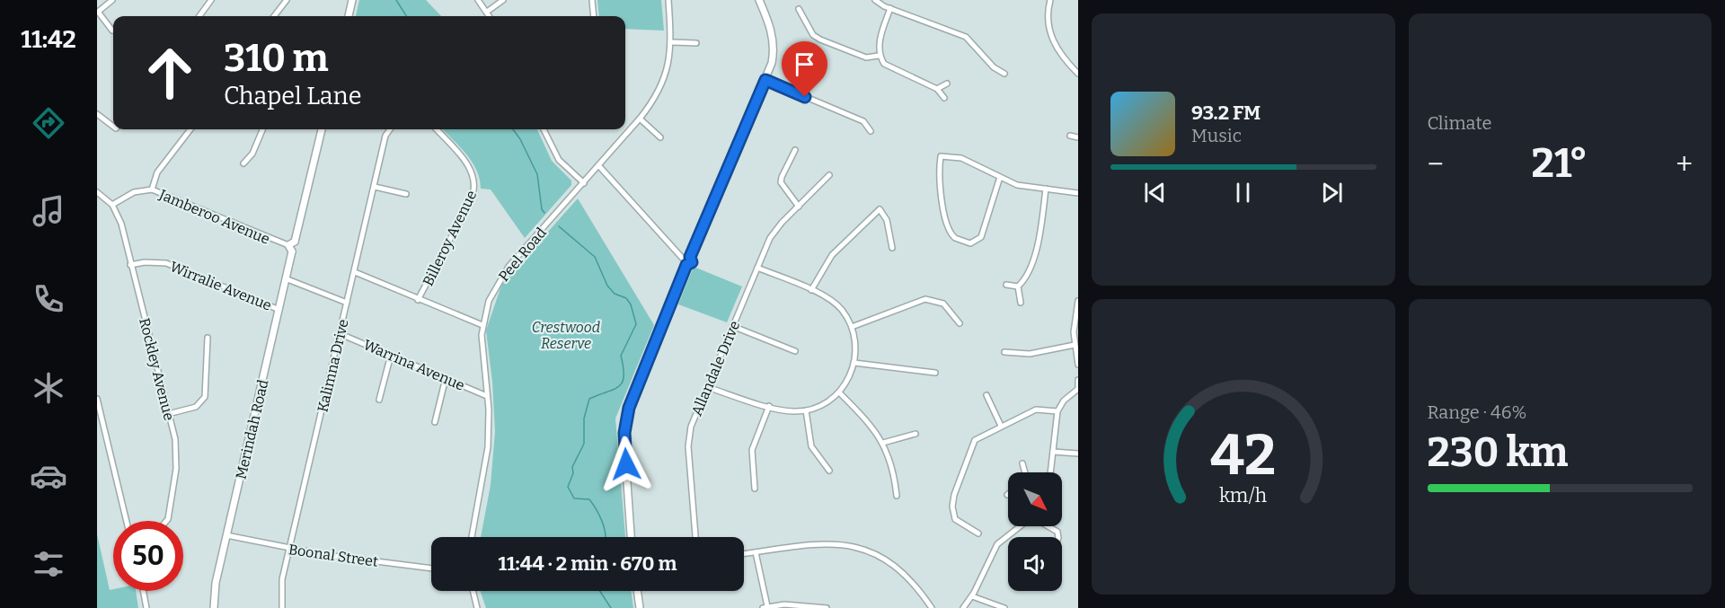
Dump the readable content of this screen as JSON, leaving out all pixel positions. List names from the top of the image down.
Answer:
{
  "streets": {
    "main road": ["Merindah Road"],
    "street": [
      "Jamberoo Avenue",
      "Billeroy Avenue",
      "Peel Road",
      "Wirralie Avenue",
      "Warrina Avenue",
      "Kalimna Drive",
      "Allandale Drive",
      "Rockley Avenue",
      "Boonal Street"
    ]
  },
  "crossings": [
    ["Jamberoo Avenue", "Rockley Avenue"],
    ["Jamberoo Avenue", "Merindah Road"],
    ["Peel Road", "Warrina Avenue"],
    ["Wirralie Avenue", "Rockley Avenue"],
    ["Wirralie Avenue", "Merindah Road"],
    ["Warrina Avenue", "Kalimna Drive"],
    ["Kalimna Drive", "Boonal Street"],
    ["Merindah Road", "Boonal Street"]
  ],
  "parks": ["Crestwood Reserve"],
  "north": "bottom right",
  "page": {
    "tabs": "11:42",
    "tile": [
      "Climate",
      ["Range · 46%", "230 km"]
    ],
    "turn": ["310 m", "Chapel Lane"],
    "song": ["93.2 FM", "Music"],
    "heat": ["−", "21°", "+"],
    "limit": "50",
    "trip": "11:44 · 2 min · 670 m",
    "gauge": ["42", "km/h"]
  }
}
